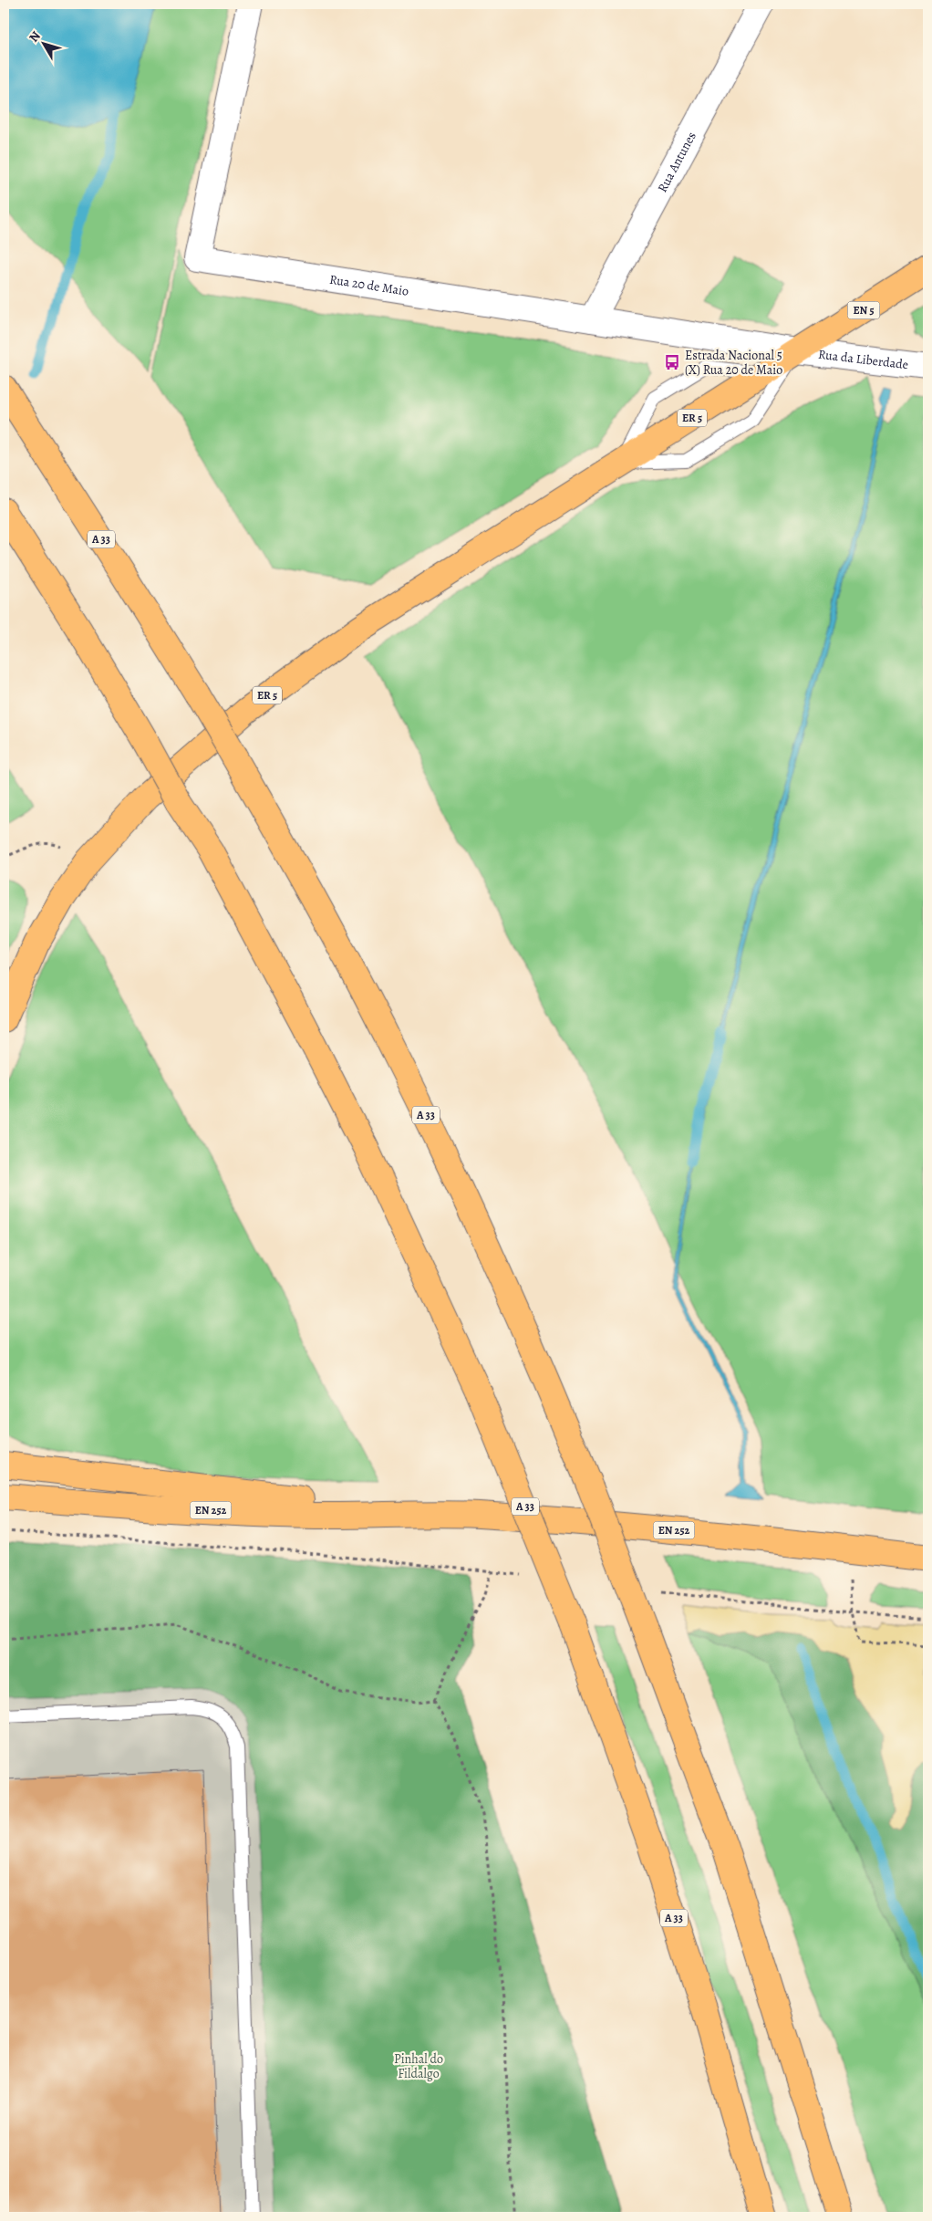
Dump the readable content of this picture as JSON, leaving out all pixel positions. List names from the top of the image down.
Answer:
{
  "streets": {
    "main road": [
      "EN 5",
      "ER 5",
      "A 33",
      "EN 252"
    ],
    "street": ["Rua Antunes", "Rua 20 de Maio", "Rua da Liberdade"]
  },
  "crossings": [
    ["Rua Antunes", "Rua 20 de Maio"],
    ["Rua 20 de Maio", "EN 5"],
    ["Rua 20 de Maio", "Rua da Liberdade"],
    ["Rua 20 de Maio", "ER 5"],
    ["EN 5", "Rua da Liberdade"],
    ["EN 5", "ER 5"],
    ["Rua da Liberdade", "ER 5"]
  ],
  "parks": ["Pinhal do Fildalgo"],
  "places": {
    "bus stop": ["Estrada Nacional 5 (X) Rua 20 de Maio"]
  },
  "north": "top left"
}
